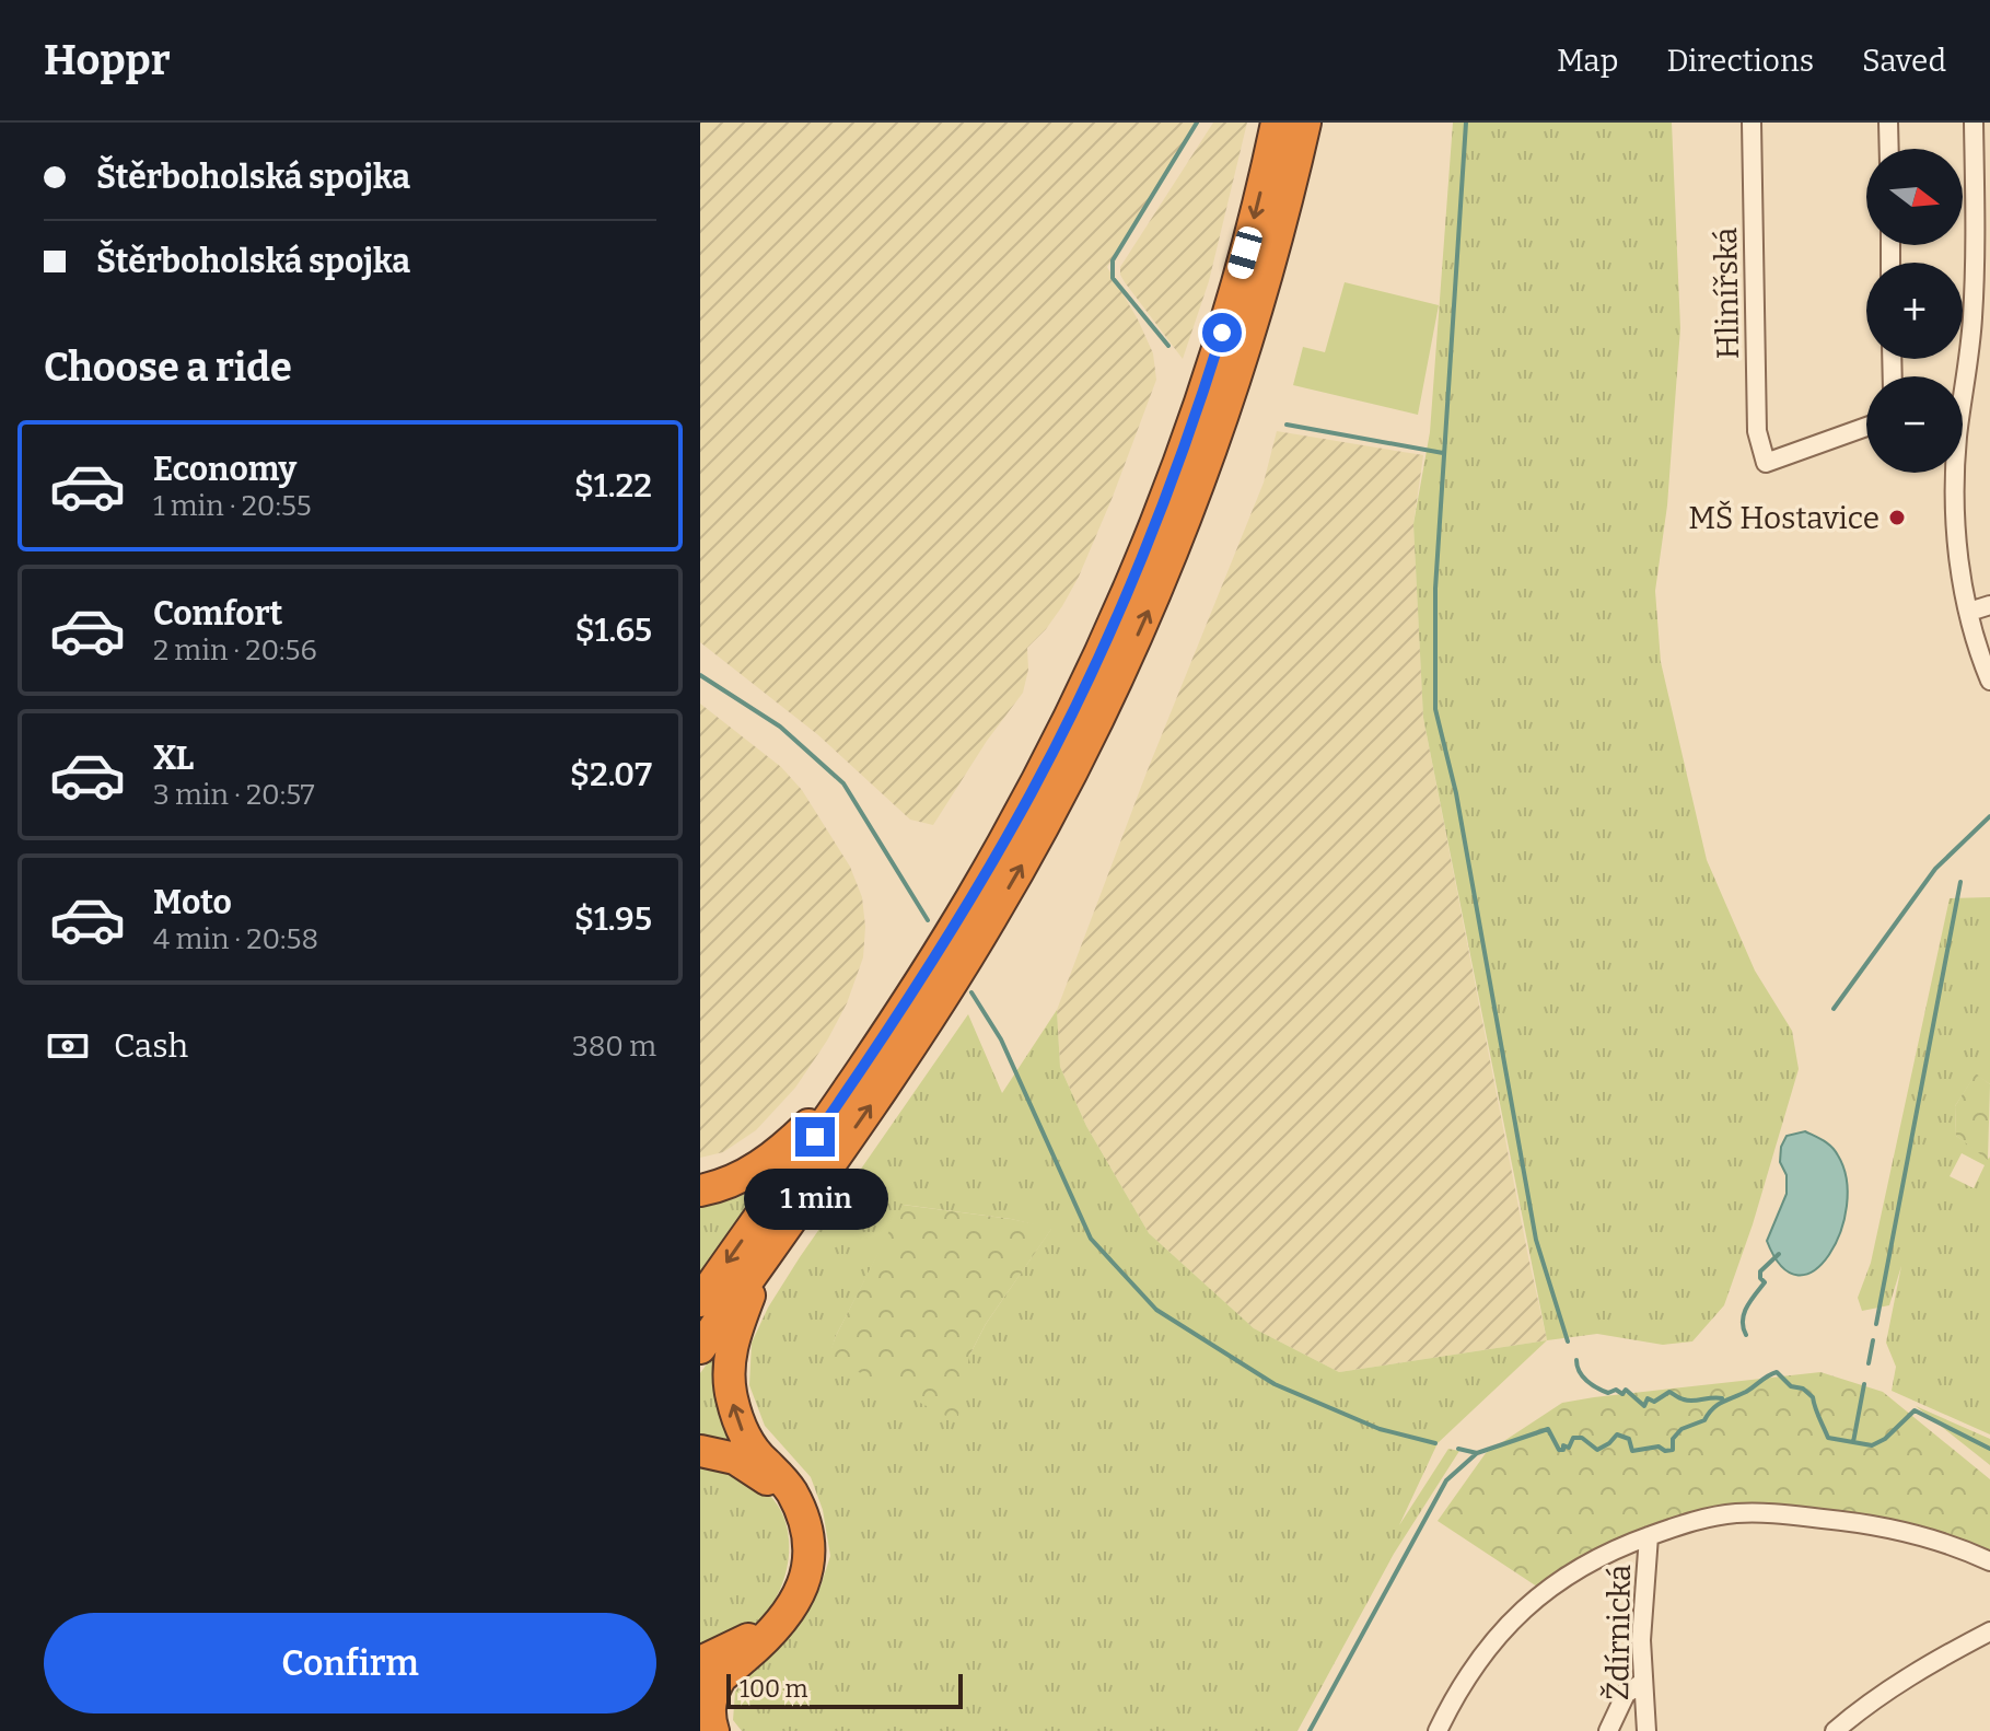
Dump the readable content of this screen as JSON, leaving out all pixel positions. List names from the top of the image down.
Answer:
{
  "streets": {
    "street": ["Hlinířská", "Ždírnická"]
  },
  "places": ["MŠ Hostavice"],
  "scale_bar": "100 m",
  "north": "right",
  "page": {
    "header": "Hoppr",
    "nav": ["Map", "Directions", "Saved"],
    "banner": ["Štěrboholská spojka", "Štěrboholská spojka"],
    "map_buttons": ["+", "−"],
    "heading": "Choose a ride",
    "list": [
      {
        "name": "Economy",
        "note": "1 min · 20:55",
        "value": "$1.22"
      },
      {
        "name": "Comfort",
        "note": "2 min · 20:56",
        "value": "$1.65"
      },
      {
        "name": "XL",
        "note": "3 min · 20:57",
        "value": "$2.07"
      },
      {
        "name": "Moto",
        "note": "4 min · 20:58",
        "value": "$1.95"
      }
    ],
    "pay": ["Cash", "380 m"],
    "bubble": "1 min",
    "buttons": "Confirm",
    "scale": "100 m"
  }
}
